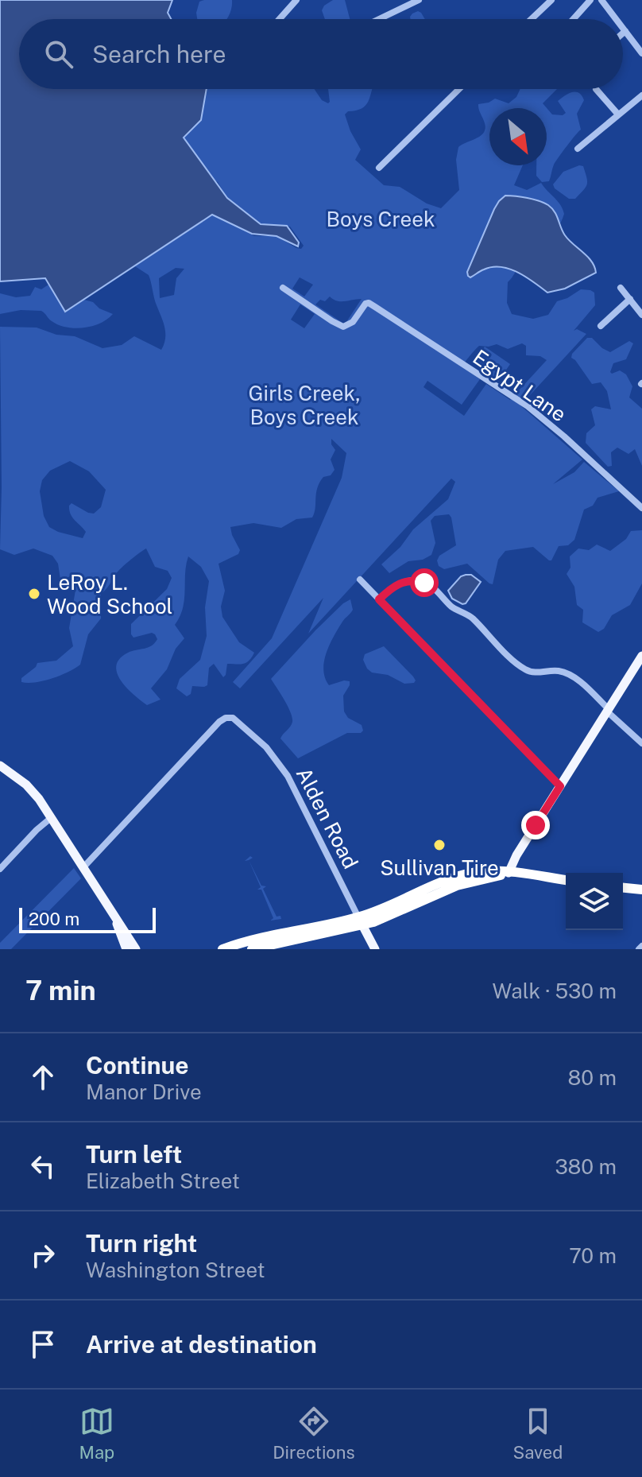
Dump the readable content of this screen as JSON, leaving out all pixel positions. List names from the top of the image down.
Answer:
{
  "streets": {
    "main road": ["Alden Road"],
    "street": ["Egypt Lane"]
  },
  "parks": ["Boys Creek", "Girls Creek, Boys Creek"],
  "places": ["LeRoy L. Wood School", "Sullivan Tire"],
  "scale_bar": "200 m",
  "north": "bottom right",
  "page": {
    "search": "Search here",
    "scale": "200 m",
    "heading": ["7 min", "Walk · 530 m"],
    "list": [
      ["Continue", "Manor Drive", "80 m"],
      ["Turn left", "Elizabeth Street", "380 m"],
      ["Turn right", "Washington Street", "70 m"],
      "Arrive at destination"
    ],
    "nav": ["Map", "Directions", "Saved"]
  }
}
